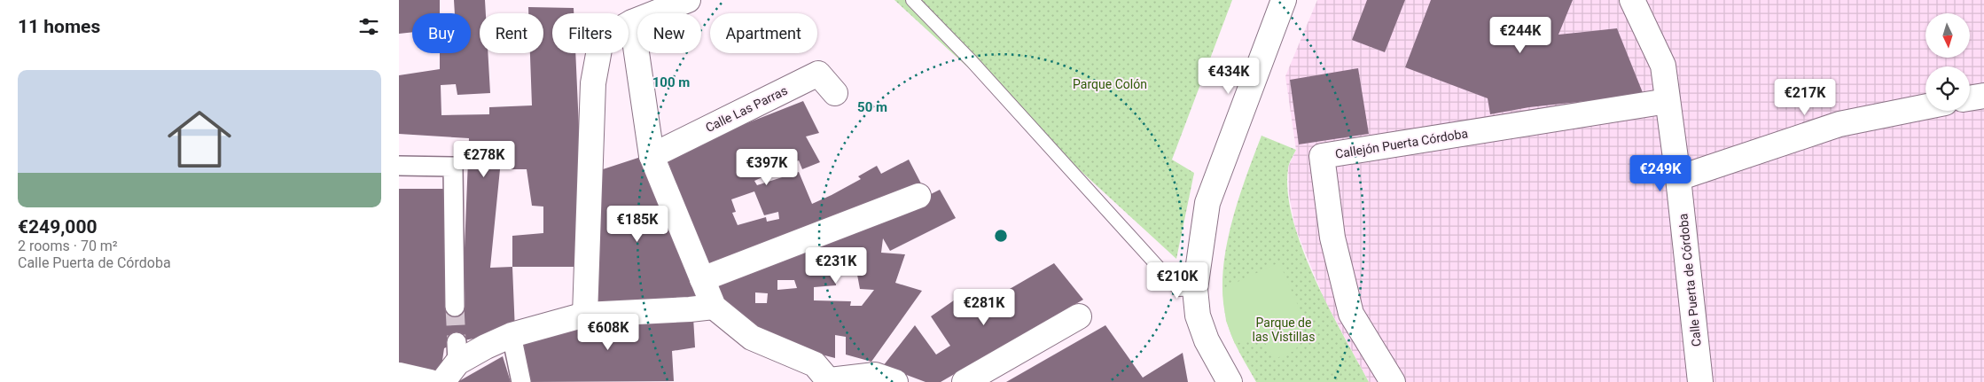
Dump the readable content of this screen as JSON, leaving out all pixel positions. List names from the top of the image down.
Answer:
{
  "streets": {
    "street": ["Calle Las Parras", "Callejón Puerta Córdoba", "Calle Puerta de Córdoba"]
  },
  "crossings": [
    ["Callejón Puerta Córdoba", "Calle Puerta de Córdoba"]
  ],
  "parks": ["Parque Colón", "Parque de las Vistillas"],
  "north": "bottom",
  "page": {
    "heading": "11 homes",
    "chip": [
      "Buy",
      "Rent",
      "Filters",
      "New",
      "Apartment"
    ],
    "price": [
      "€244K",
      "€434K",
      "€217K",
      "€278K",
      "€397K",
      "€249K",
      "€185K",
      "€231K",
      "€210K",
      "€281K",
      "€608K"
    ],
    "list": [
      {
        "name": "€249,000",
        "note": "2 rooms · 70 m² · Calle Puerta de Córdoba"
      }
    ]
  },
  "rings": ["100 m", "50 m"]
}
